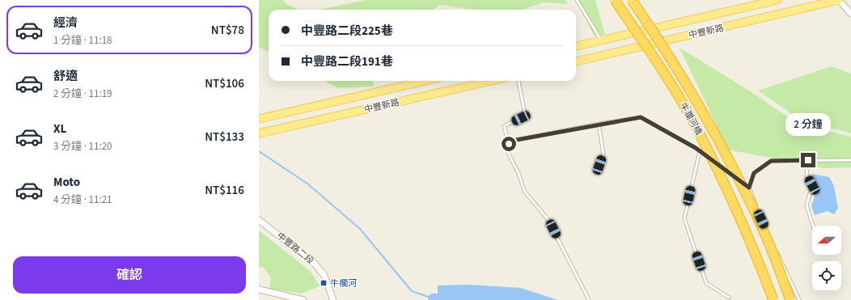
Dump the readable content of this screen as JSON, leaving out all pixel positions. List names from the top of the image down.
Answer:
{
  "streets": {
    "highway": ["牛瀾河橋"],
    "main road": ["中豐新路"],
    "street": ["中豐路二段"]
  },
  "places": {
    "transit": ["牛欄河"]
  },
  "north": "left",
  "page": {
    "list": [
      {
        "name": "經濟",
        "note": "1 分鐘 · 11:18",
        "value": "NT$78"
      },
      {
        "name": "舒適",
        "note": "2 分鐘 · 11:19",
        "value": "NT$106"
      },
      {
        "name": "XL",
        "note": "3 分鐘 · 11:20",
        "value": "NT$133"
      },
      {
        "name": "Moto",
        "note": "4 分鐘 · 11:21",
        "value": "NT$116"
      }
    ],
    "banner": ["中豐路二段225巷", "中豐路二段191巷"],
    "bubble": "2 分鐘",
    "buttons": "確認"
  }
}
